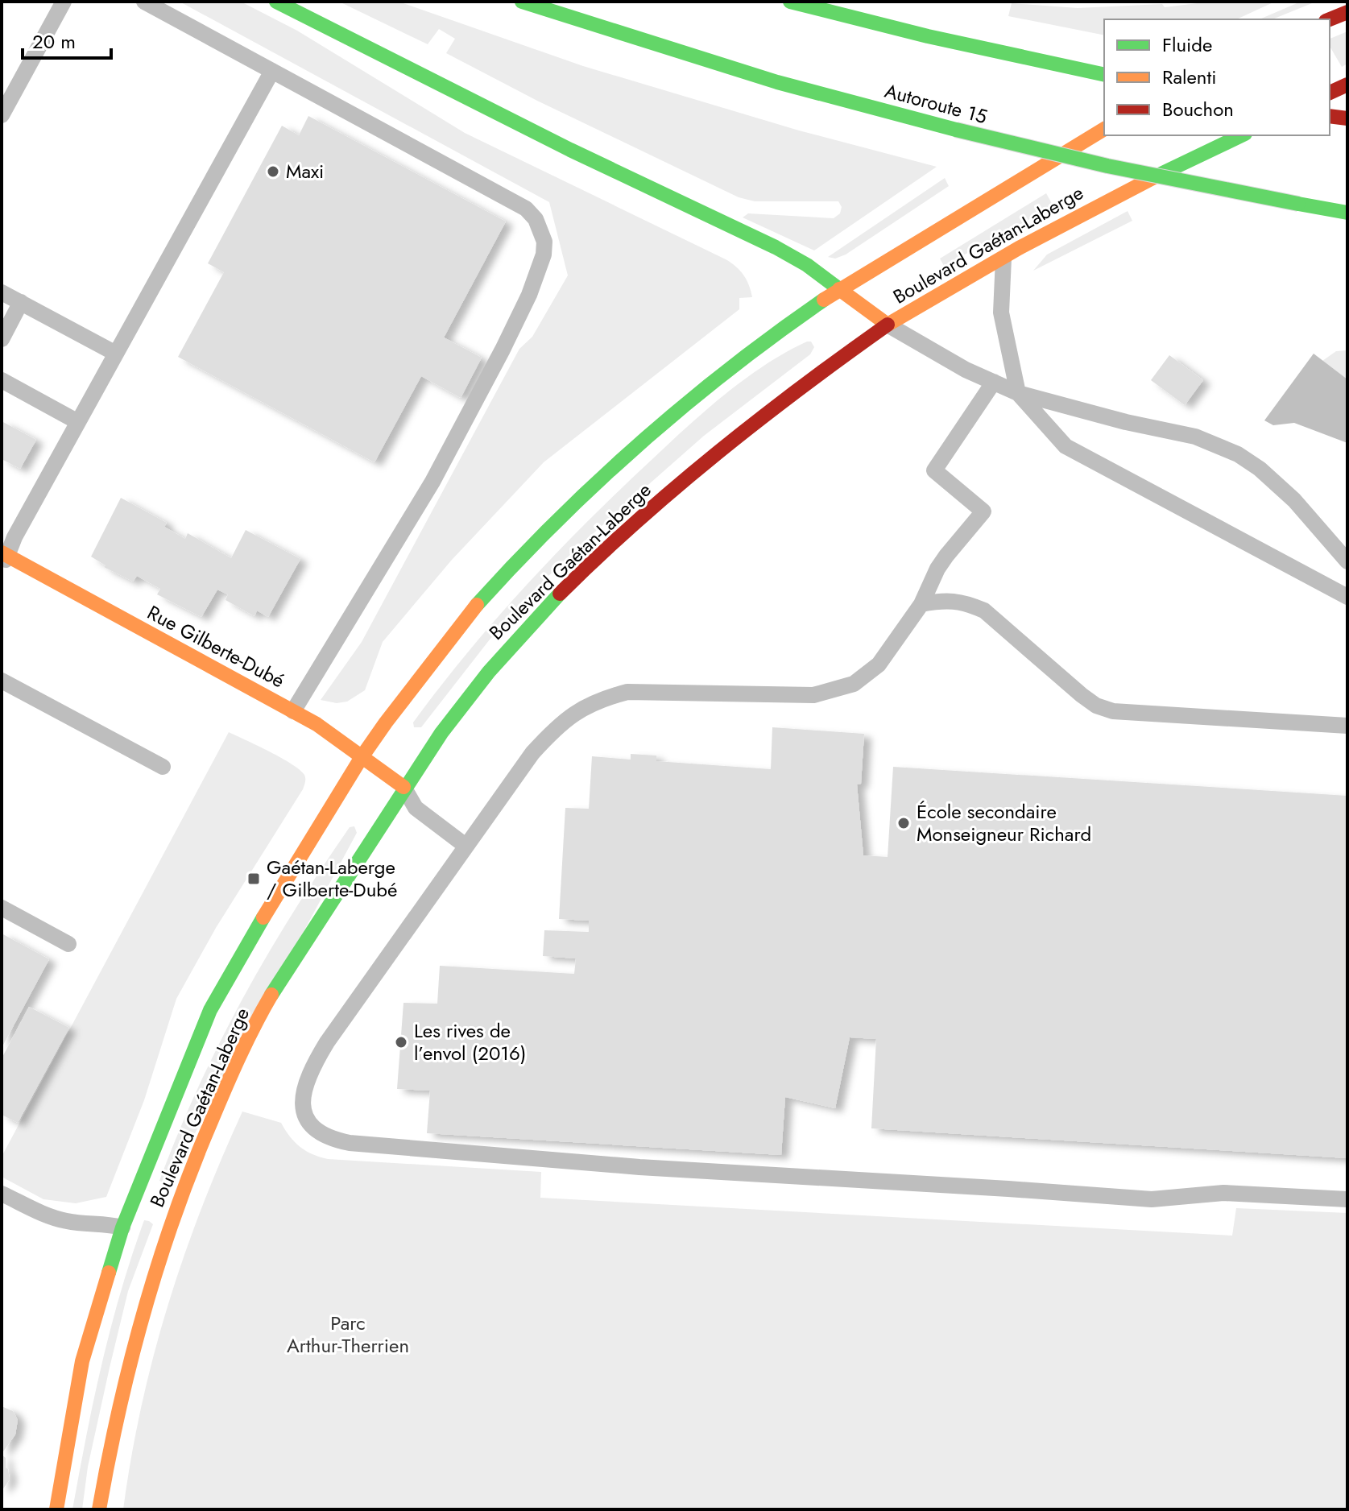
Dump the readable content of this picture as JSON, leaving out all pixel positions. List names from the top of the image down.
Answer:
{
  "streets": {
    "main road": ["Autoroute 15", "Boulevard Gaétan-Laberge", "Rue Gilberte-Dubé"]
  },
  "crossings": [
    ["Boulevard Gaétan-Laberge", "Rue Gilberte-Dubé"]
  ],
  "parks": ["Parc Arthur-Therrien"],
  "places": {
    "other": ["Maxi", "École secondaire Monseigneur Richard", "Les rives de l’envol (2016)"],
    "transit": ["Gaétan-Laberge / Gilberte-Dubé"]
  },
  "legend": ["Fluide", "Ralenti", "Bouchon"],
  "scale_bar": "20 m"
}
